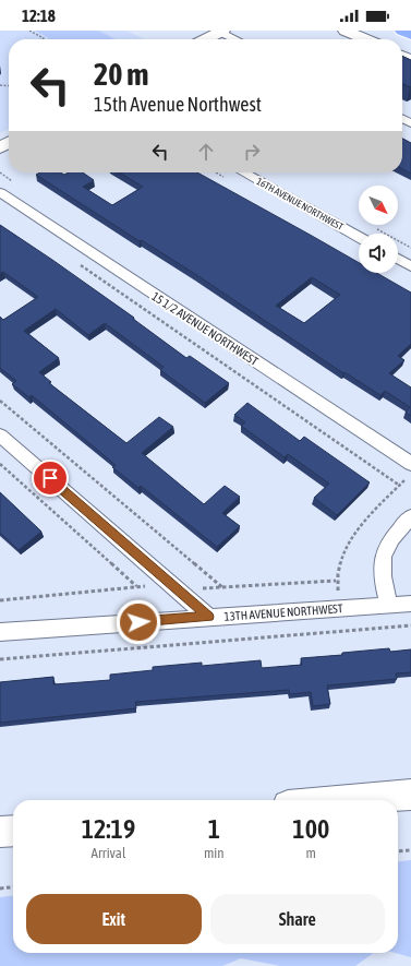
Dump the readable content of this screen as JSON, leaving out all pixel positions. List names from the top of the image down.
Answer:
{
  "streets": {
    "street": ["16TH AVENUE NORTHWEST", "15 1/2 AVENUE NORTHWEST", "13TH AVENUE NORTHWEST"]
  },
  "north": "bottom right",
  "page": {
    "status": "12:18",
    "turn": ["20 m", "15th Avenue Northwest"],
    "eta": [
      "12:19",
      "Arrival",
      "1",
      "min",
      "100",
      "m"
    ],
    "buttons": ["Exit", "Share"]
  }
}
